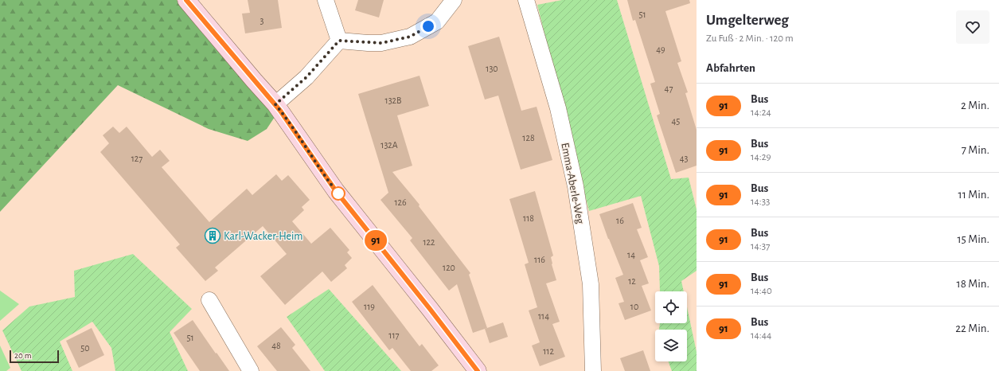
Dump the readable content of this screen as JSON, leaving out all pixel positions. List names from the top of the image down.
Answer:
{
  "streets": {
    "street": ["Emma-Aberle-Weg"]
  },
  "places": {
    "building": ["Karl-Wacker-Heim"]
  },
  "lines": ["bus line 91"],
  "house_numbers": [
    "51",
    "3",
    "49",
    "130",
    "47",
    "132B",
    "45",
    "128",
    "132A",
    "127",
    "43",
    "126",
    "118",
    "16",
    "122",
    "14",
    "116",
    "120",
    "12",
    "119",
    "10",
    "114",
    "117",
    "51",
    "48",
    "50",
    "112"
  ],
  "scale_bar": "20 m",
  "page": {
    "on_map": "91",
    "heading": [
      ["Umgelterweg", "Zu Fuß · 2 Min. · 120 m"],
      "Abfahrten"
    ],
    "list": [
      {
        "mark": "91",
        "name": "Bus",
        "note": "14:24",
        "value": "2 Min."
      },
      {
        "mark": "91",
        "name": "Bus",
        "note": "14:29",
        "value": "7 Min."
      },
      {
        "mark": "91",
        "name": "Bus",
        "note": "14:33",
        "value": "11 Min."
      },
      {
        "mark": "91",
        "name": "Bus",
        "note": "14:37",
        "value": "15 Min."
      },
      {
        "mark": "91",
        "name": "Bus",
        "note": "14:40",
        "value": "18 Min."
      },
      {
        "mark": "91",
        "name": "Bus",
        "note": "14:44",
        "value": "22 Min."
      }
    ],
    "scale": "20 m"
  }
}
